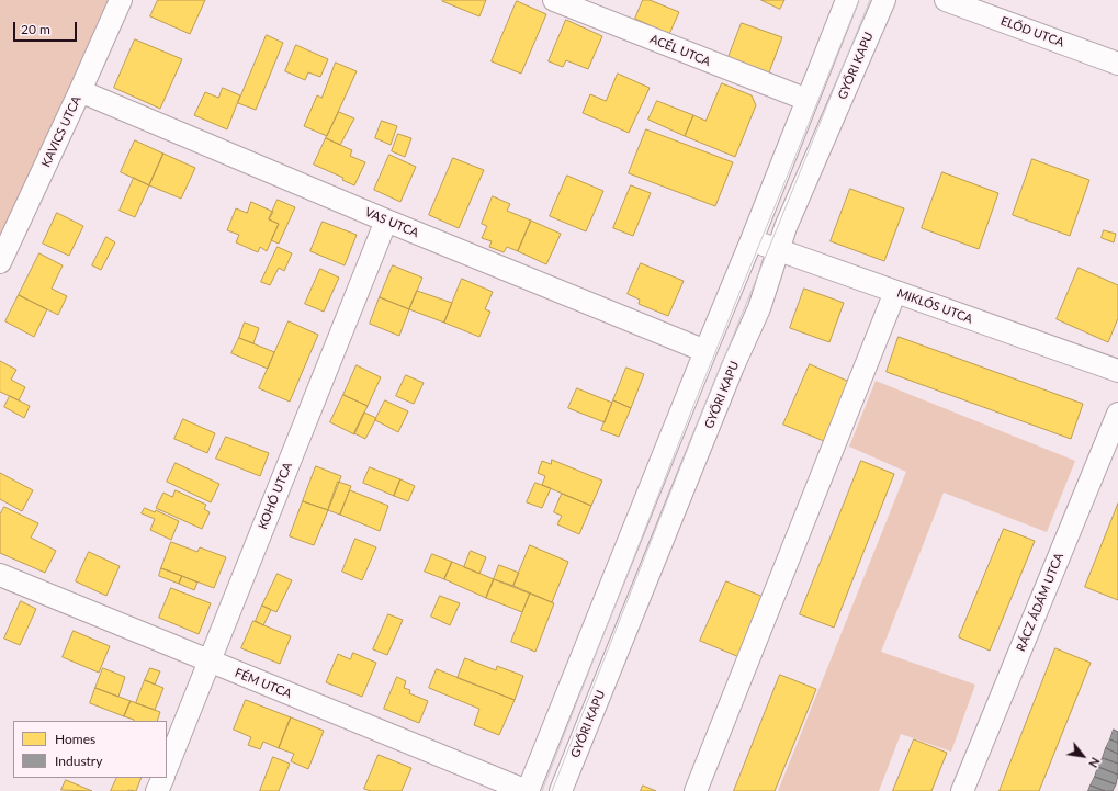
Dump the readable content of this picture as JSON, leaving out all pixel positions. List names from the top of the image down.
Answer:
{
  "streets": {
    "street": [
      "ELŐD UTCA",
      "ACÉL UTCA",
      "GYŐRI KAPU",
      "KAVICS UTCA",
      "VAS UTCA",
      "MIKLÓS UTCA",
      "KOHÓ UTCA",
      "RÁCZ ÁDÁM UTCA",
      "FÉM UTCA"
    ]
  },
  "crossings": [
    ["GYŐRI KAPU", "MIKLÓS UTCA"],
    ["KAVICS UTCA", "VAS UTCA"],
    ["VAS UTCA", "KOHÓ UTCA"],
    ["KOHÓ UTCA", "FÉM UTCA"]
  ],
  "legend": ["Homes", "Industry"],
  "scale_bar": "20 m",
  "north": "bottom right"
}
